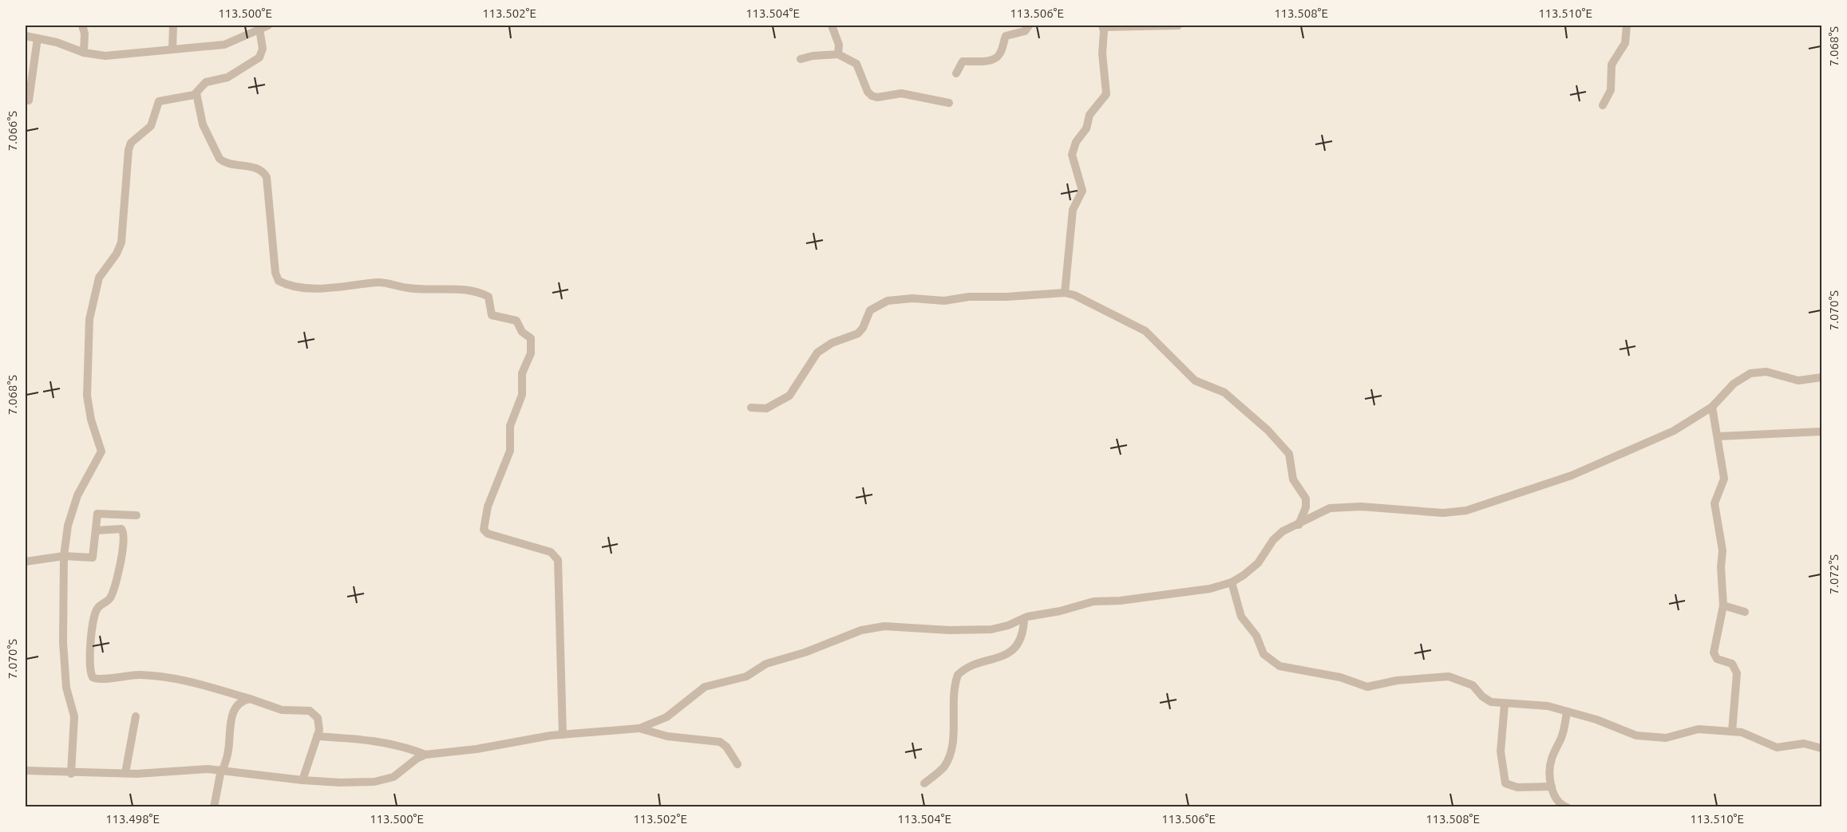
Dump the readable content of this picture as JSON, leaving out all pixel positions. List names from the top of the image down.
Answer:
{
  "coordinates": [
    "113.500°E",
    "113.502°E",
    "113.504°E",
    "113.506°E",
    "113.508°E",
    "113.510°E",
    "7.068°S",
    "7.066°S",
    "7.070°S",
    "7.072°S",
    "113.498°E"
  ]
}
